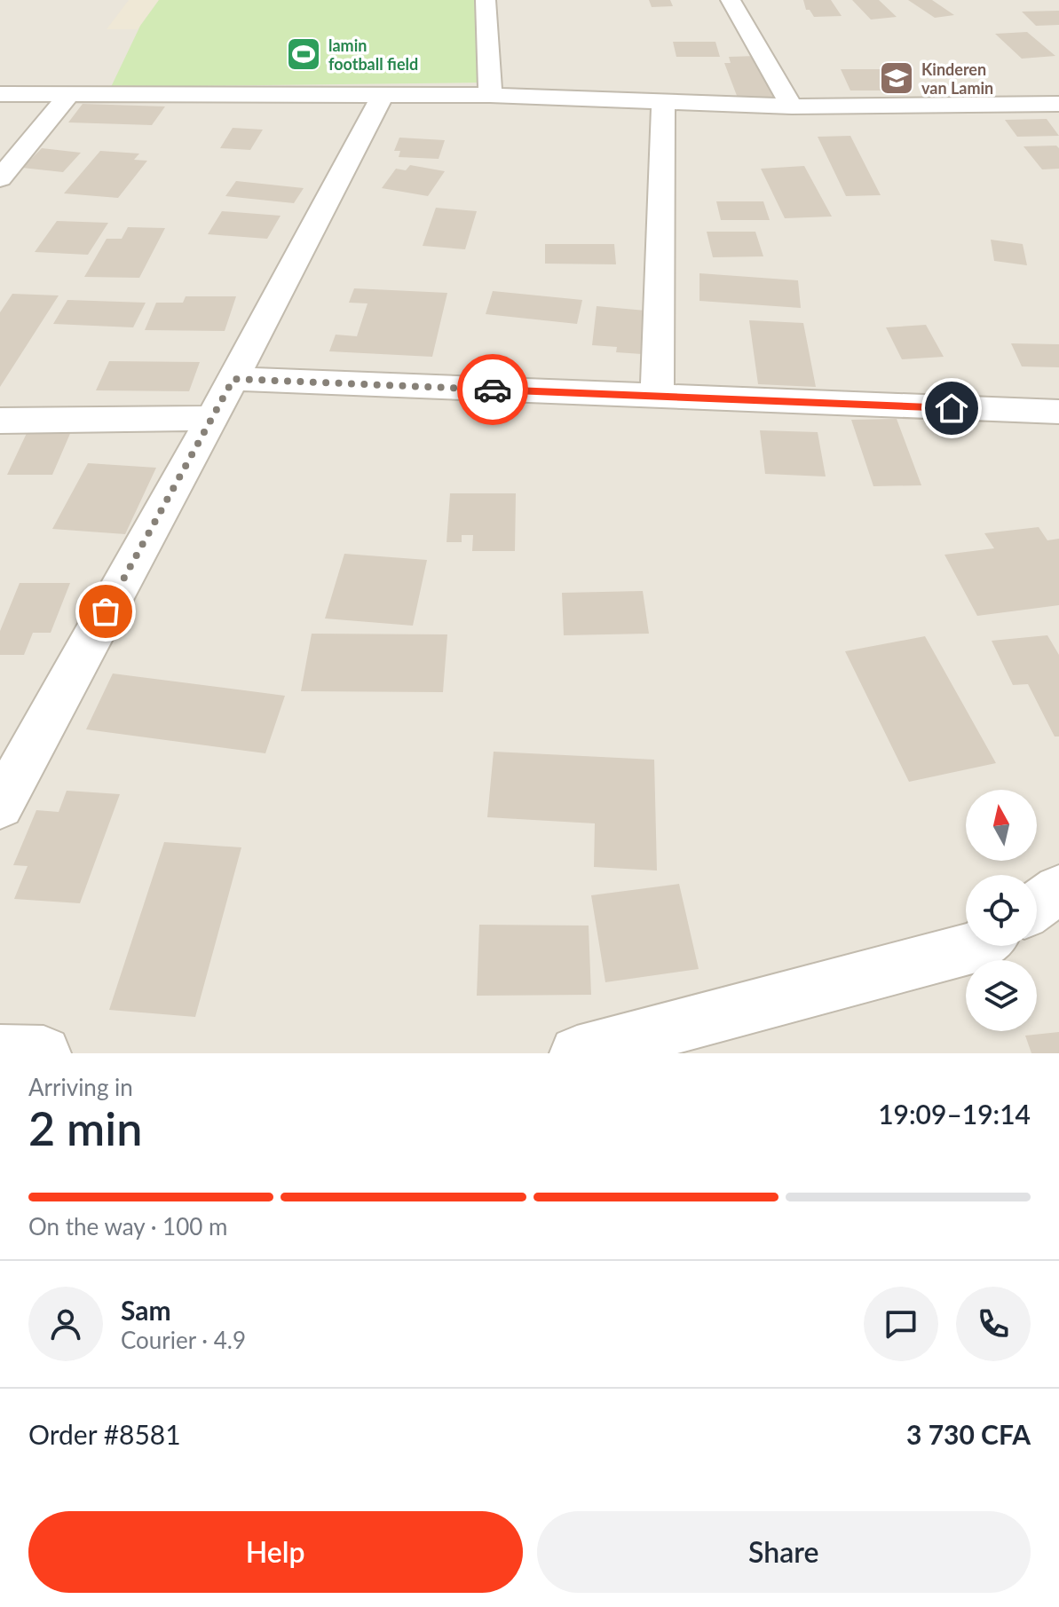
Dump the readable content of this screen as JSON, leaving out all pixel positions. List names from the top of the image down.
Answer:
{
  "places": {
    "sports": ["lamin football field"],
    "school or university": ["Kinderen van Lamin"]
  },
  "north": "top",
  "page": {
    "heading": ["2 min", "Arriving in", "19:09–19:14"],
    "panel": [
      "Sam",
      "Courier · 4.9",
      "Order #8581",
      "3 730 CFA"
    ],
    "bar": "On the way · 100 m",
    "buttons": ["Help", "Share"]
  }
}
